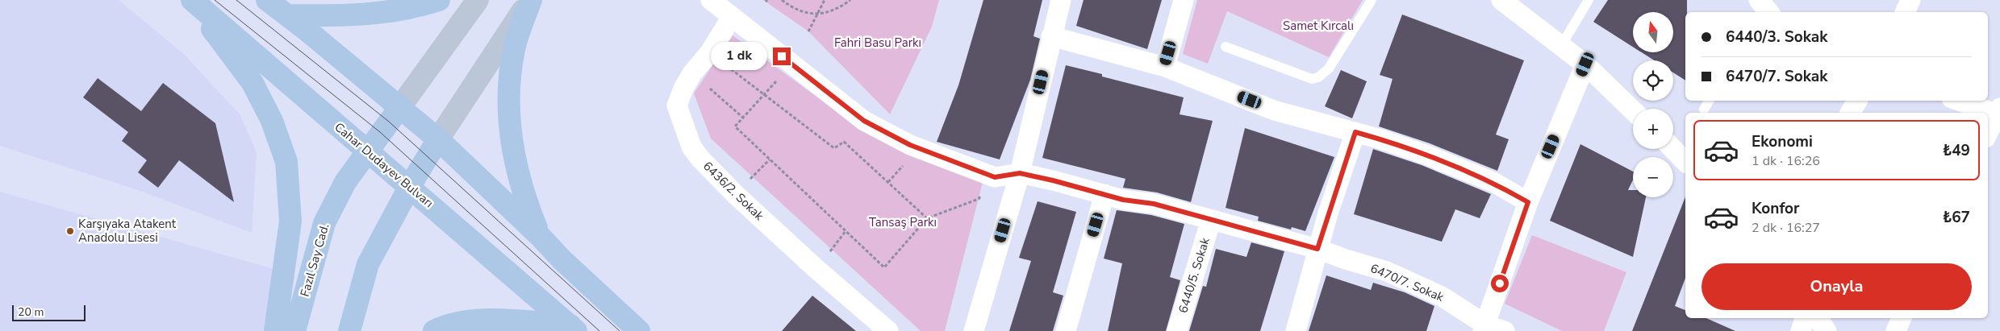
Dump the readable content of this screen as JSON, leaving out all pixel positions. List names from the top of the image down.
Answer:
{
  "streets": {
    "main road": ["Cahar Dudayev Bulvarı", "Fazıl Say Cad."],
    "street": ["6436/2. Sokak", "6440/5. Sokak", "6470/7. Sokak"]
  },
  "crossings": [
    ["Cahar Dudayev Bulvarı", "Fazıl Say Cad."],
    ["6440/5. Sokak", "6470/7. Sokak"]
  ],
  "parks": ["Samet Kırcalı", "Fahri Basu Parkı", "Tansaş Parkı"],
  "places": ["Karşıyaka Atakent Anadolu Lisesi"],
  "scale_bar": "20 m",
  "north": "top",
  "page": {
    "map_buttons": ["+", "−"],
    "banner": ["6440/3. Sokak", "6470/7. Sokak"],
    "bubble": "1 dk",
    "list": [
      {
        "name": "Ekonomi",
        "note": "1 dk · 16:26",
        "value": "₺49"
      },
      {
        "name": "Konfor",
        "note": "2 dk · 16:27",
        "value": "₺67"
      }
    ],
    "buttons": "Onayla",
    "scale": "20 m"
  }
}
